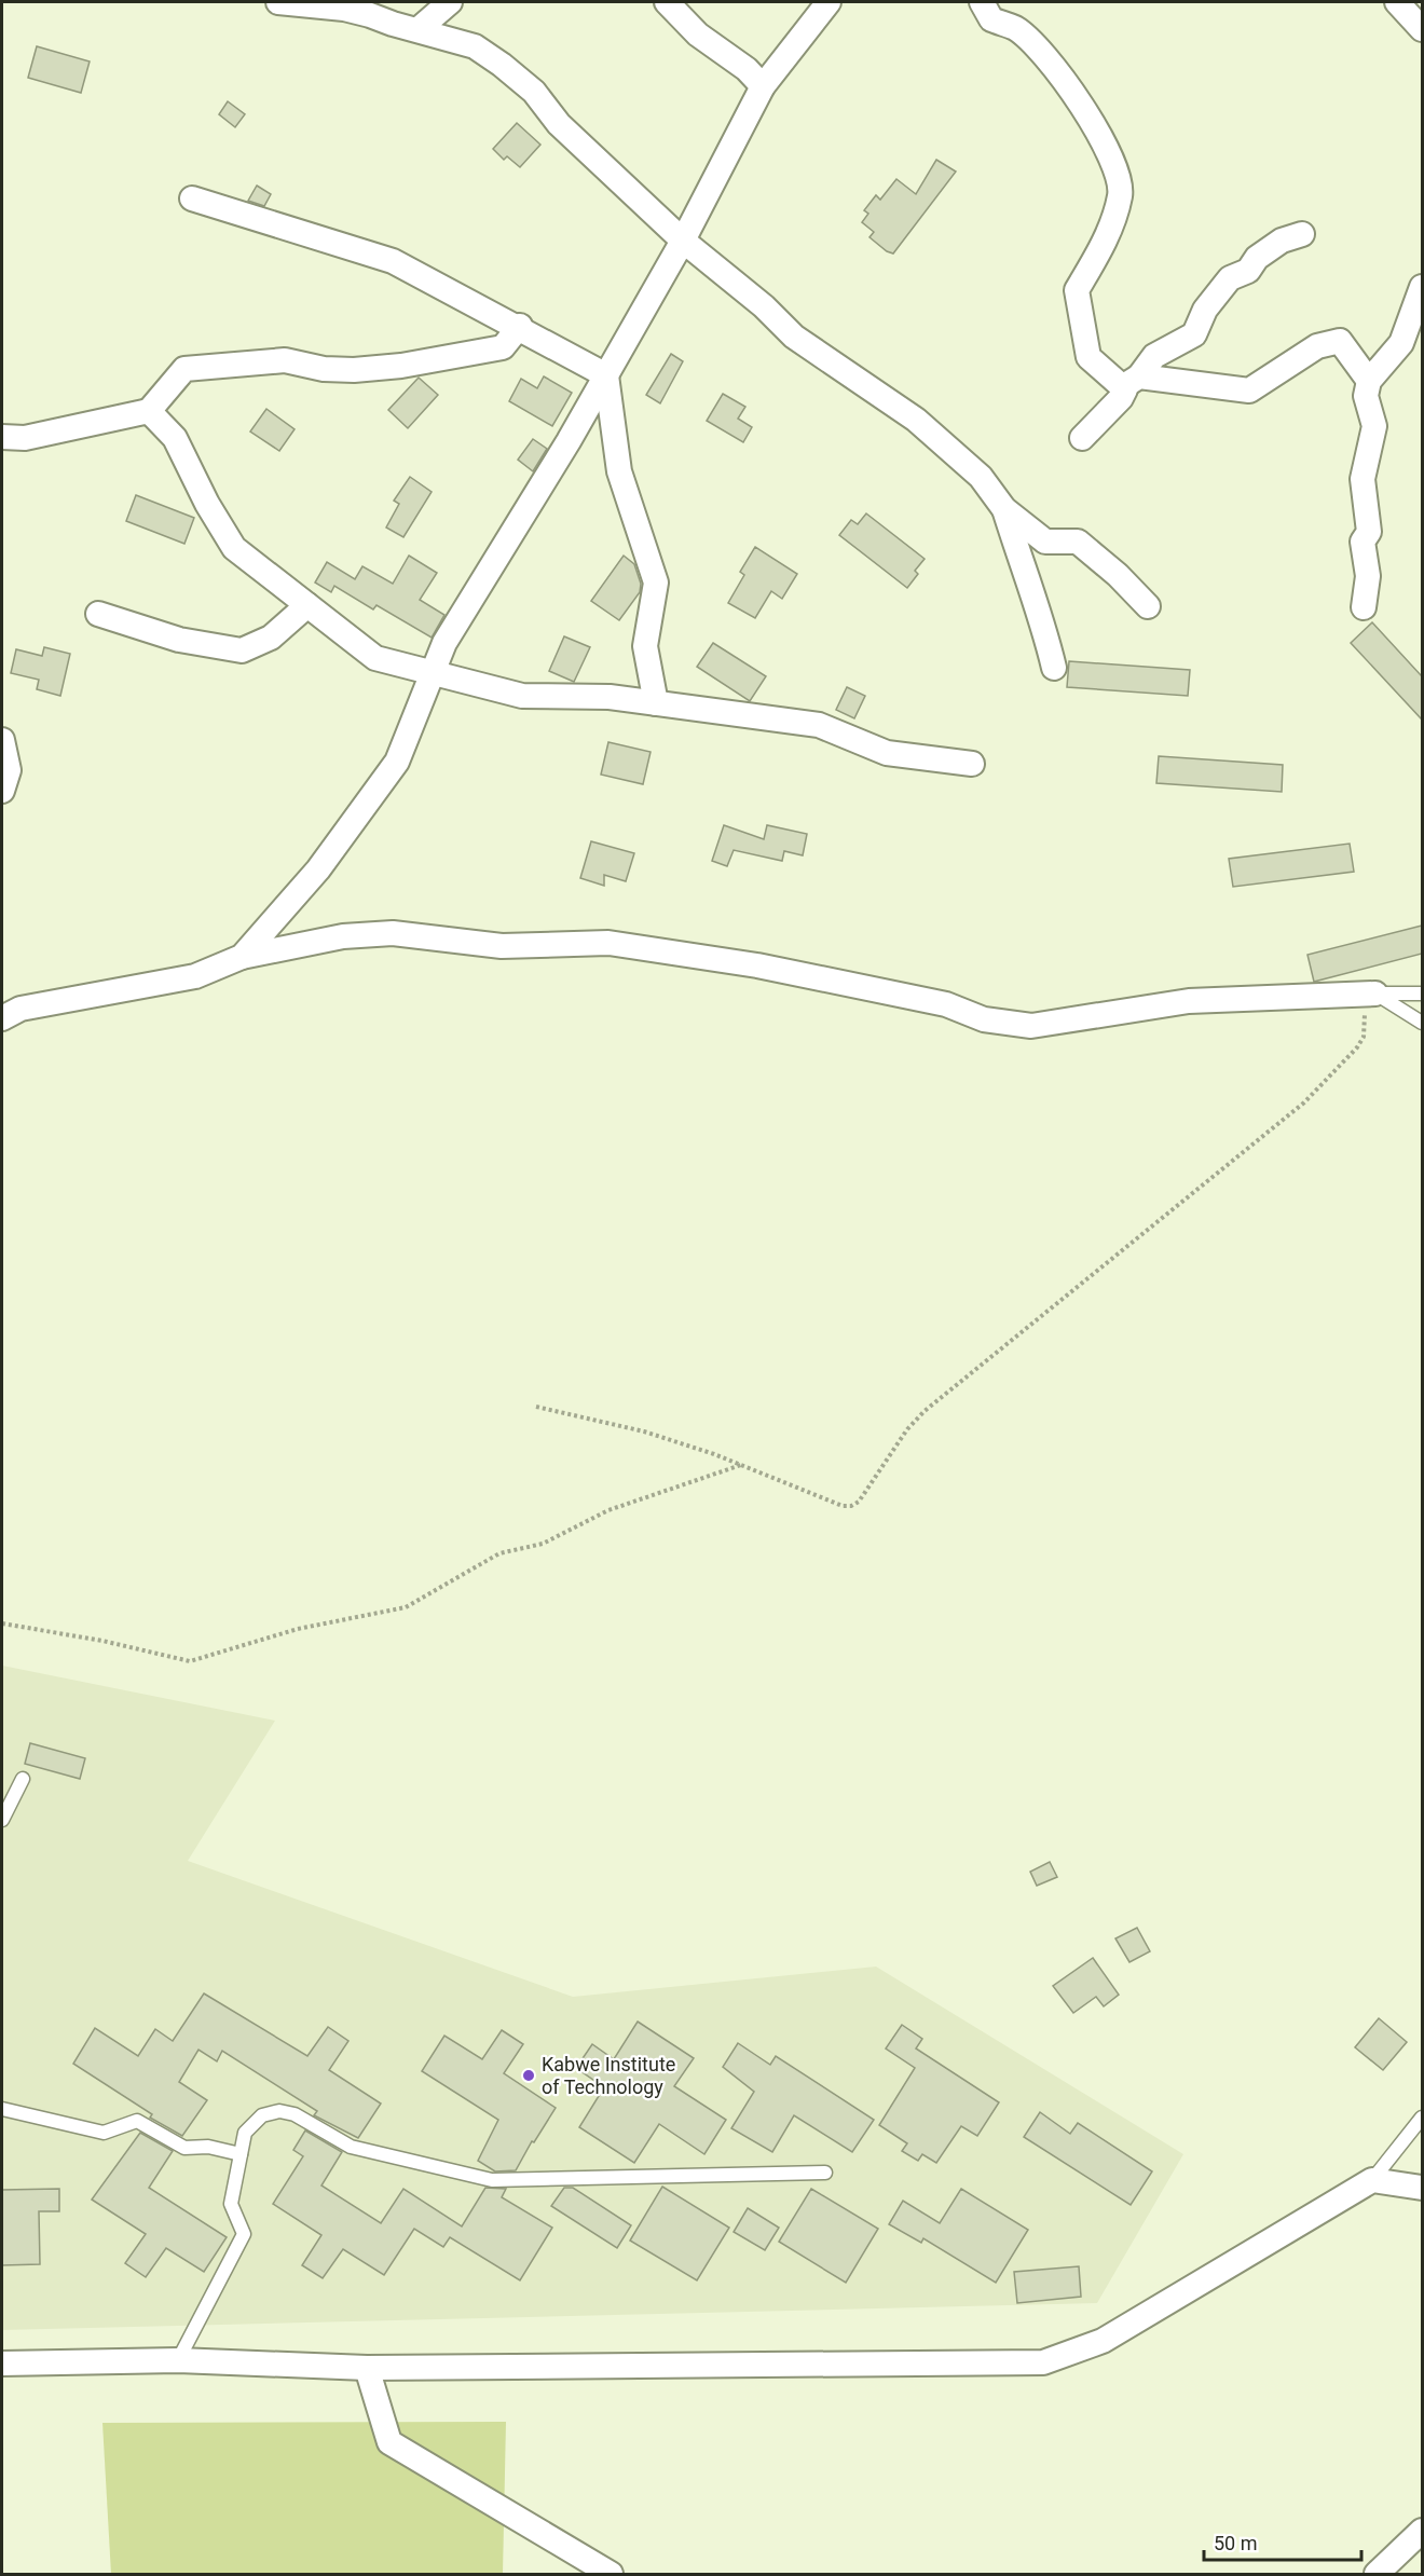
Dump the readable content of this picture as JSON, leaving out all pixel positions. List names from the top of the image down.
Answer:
{
  "places": ["Kabwe Institute of Technology"],
  "scale_bar": "50 m"
}
